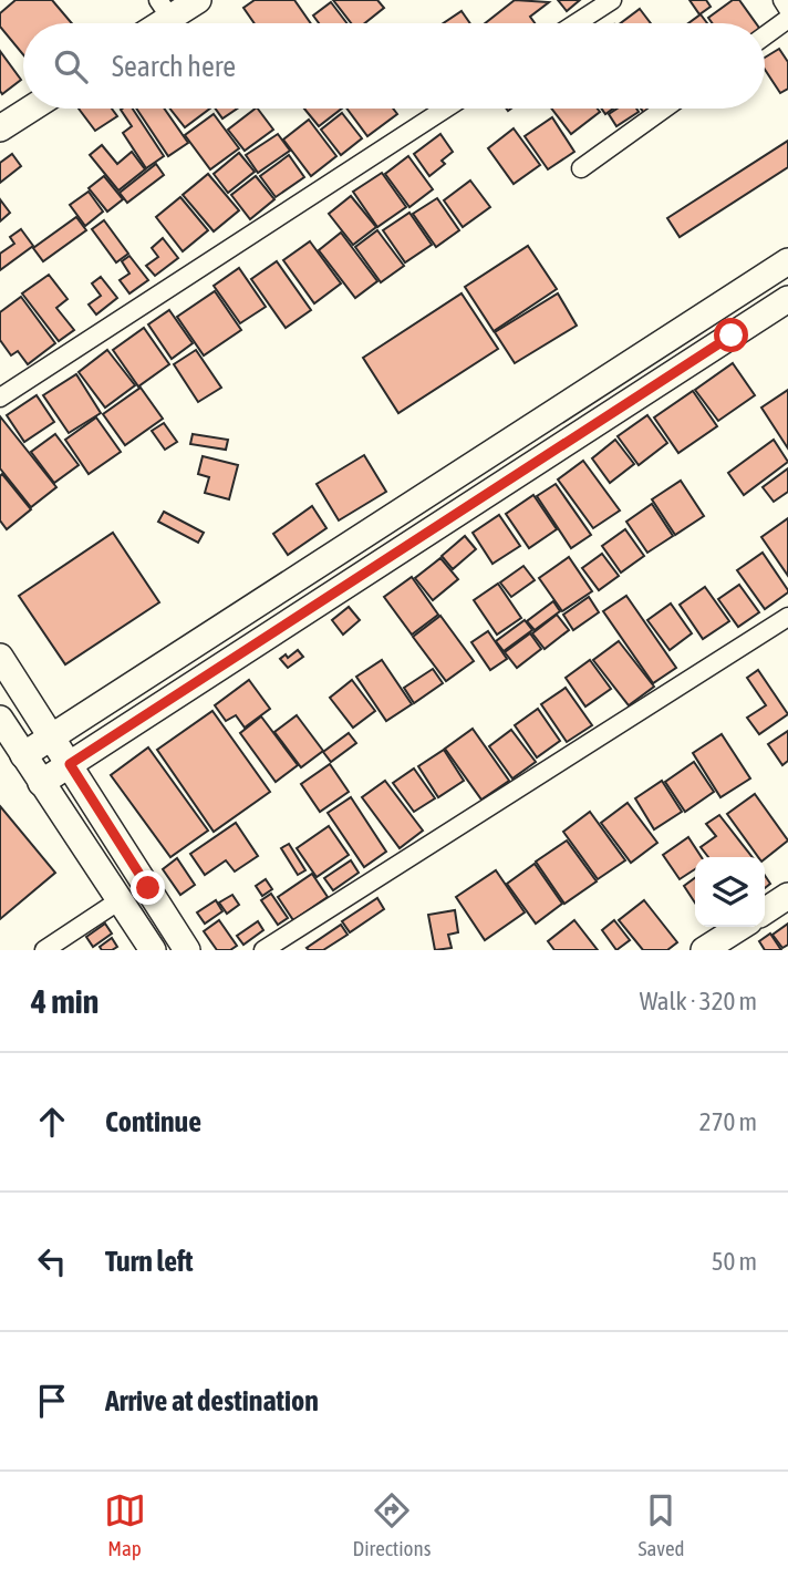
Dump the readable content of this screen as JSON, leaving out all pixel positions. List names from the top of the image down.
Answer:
{
  "page": {
    "search": "Search here",
    "heading": ["4 min", "Walk · 320 m"],
    "list": [
      ["Continue", "270 m"],
      ["Turn left", "50 m"],
      "Arrive at destination"
    ],
    "nav": ["Map", "Directions", "Saved"]
  }
}
